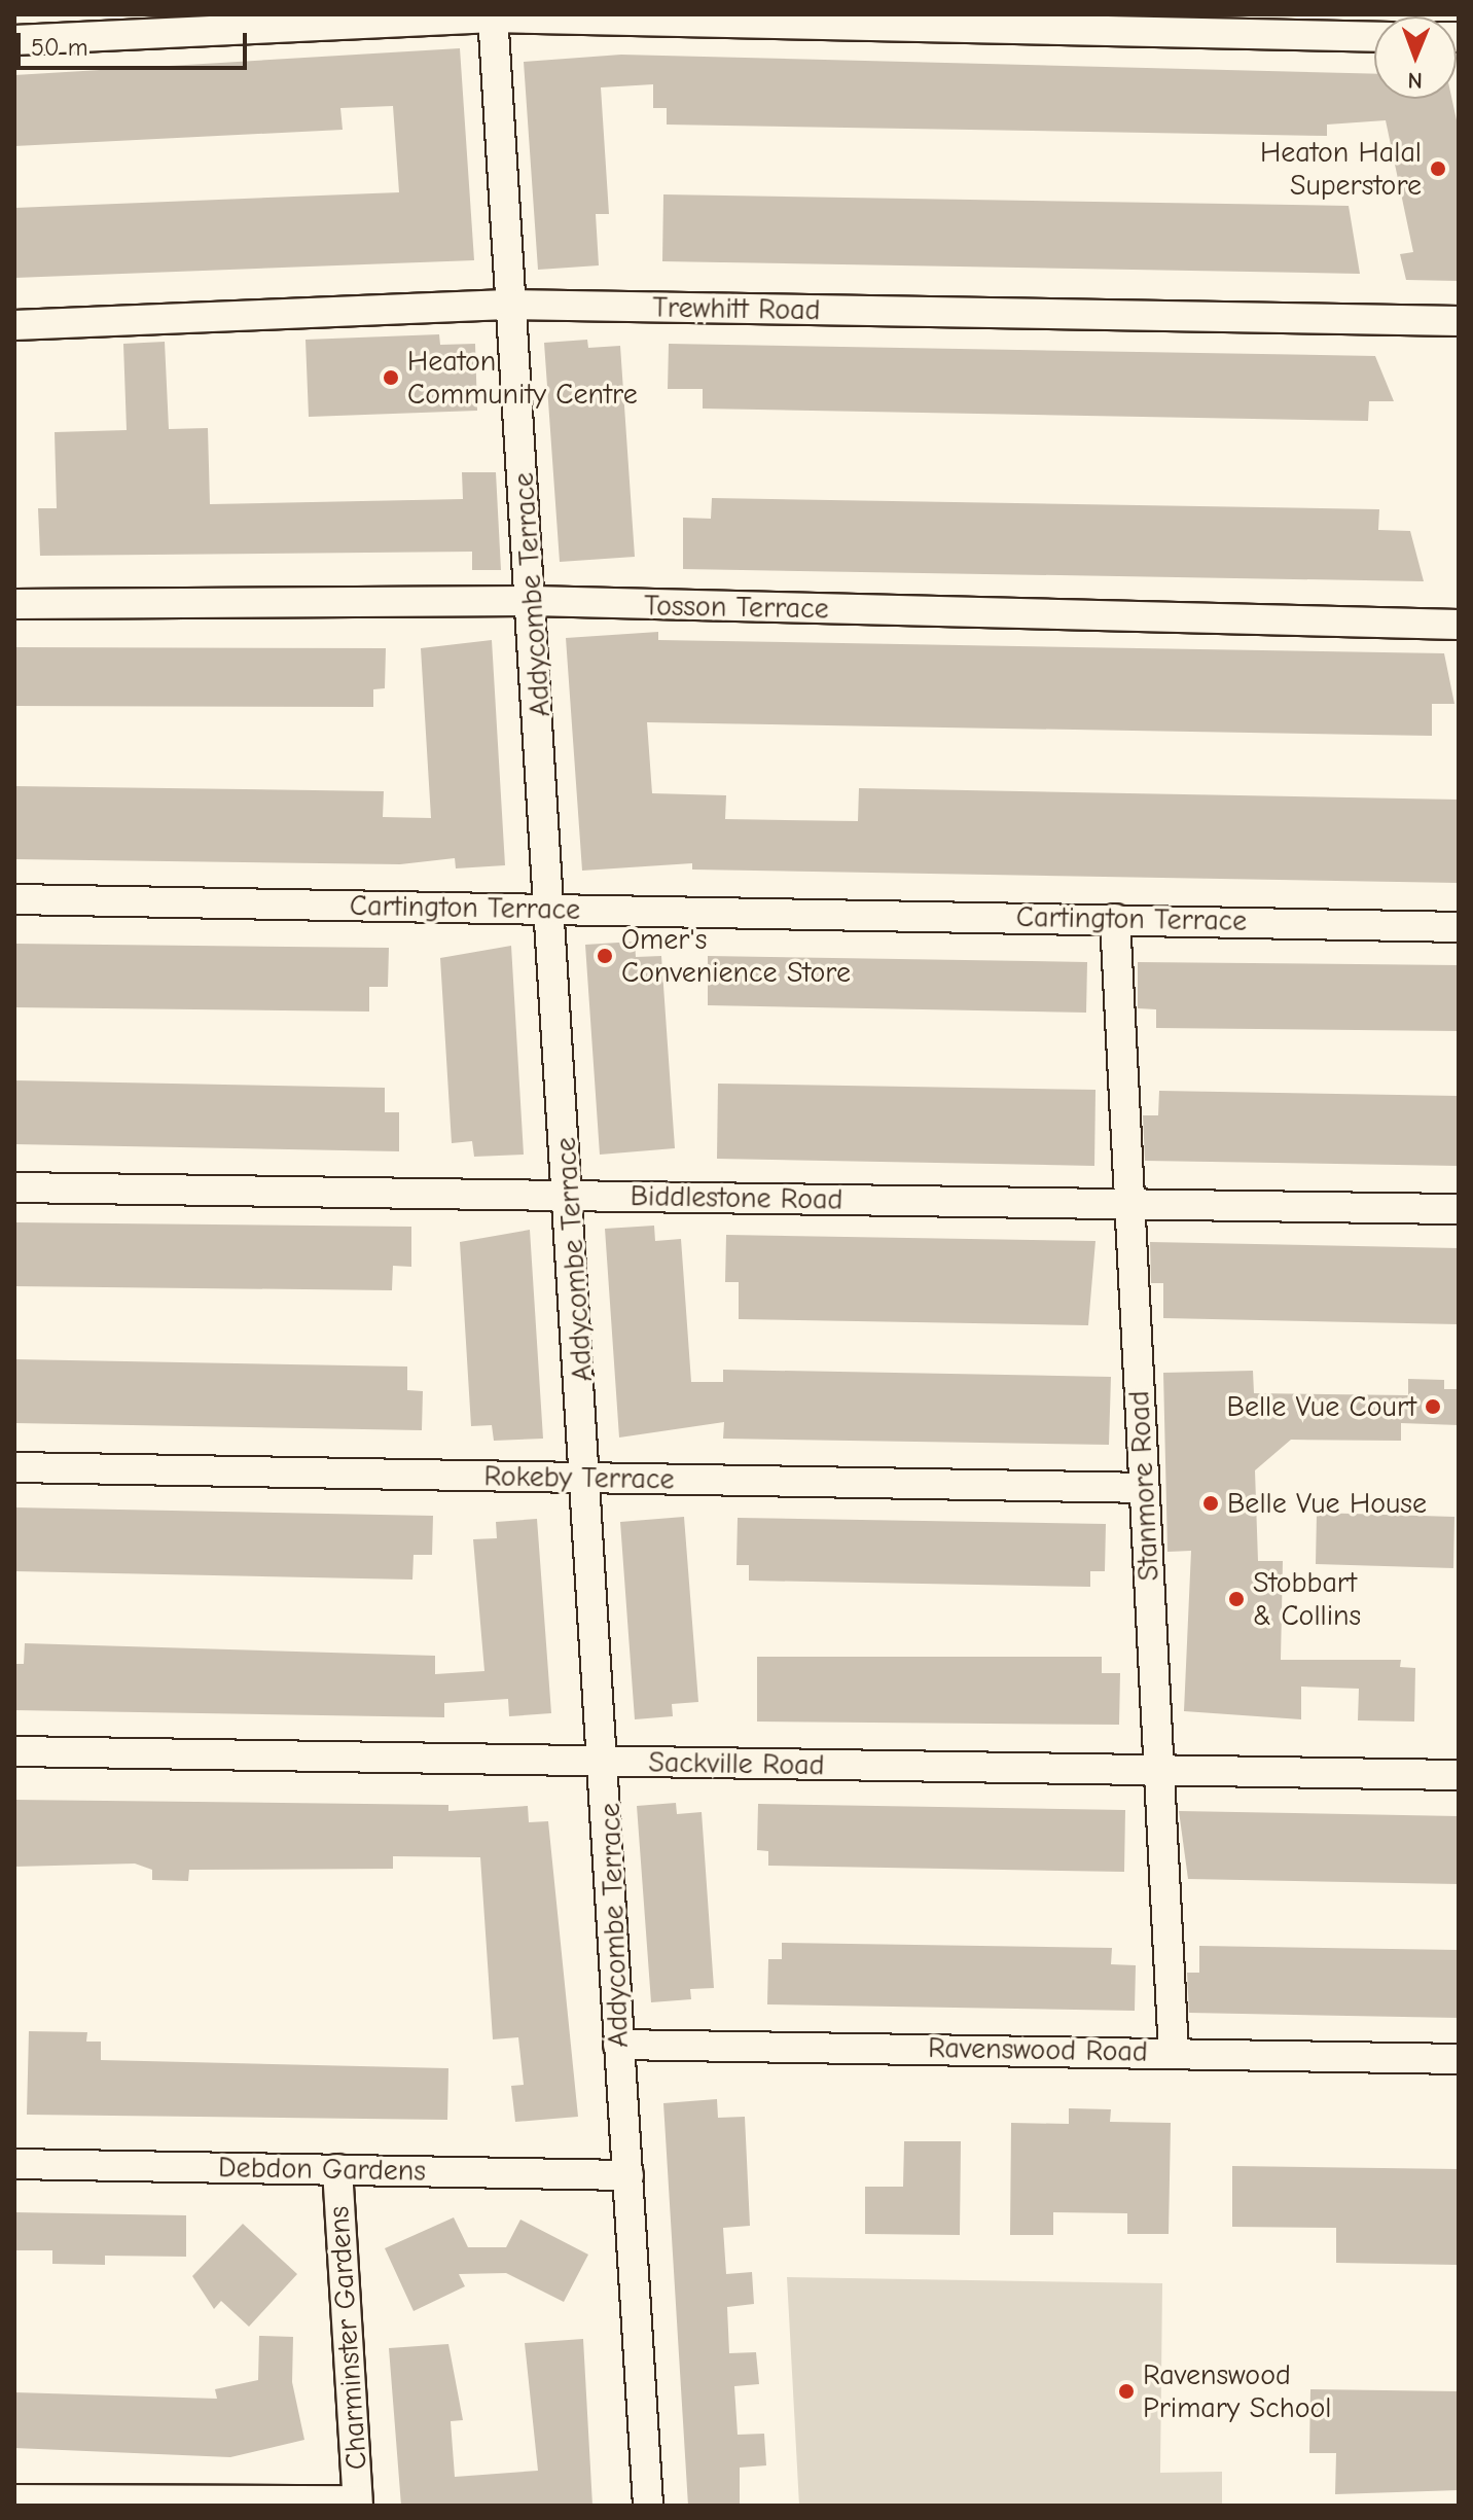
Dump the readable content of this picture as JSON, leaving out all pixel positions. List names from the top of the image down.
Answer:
{
  "streets": {
    "street": [
      "Trewhitt Road",
      "Addycombe Terrace",
      "Tosson Terrace",
      "Cartington Terrace",
      "Biddlestone Road",
      "Rokeby Terrace",
      "Stanmore Road",
      "Sackville Road",
      "Ravenswood Road",
      "Debdon Gardens",
      "Charminster Gardens"
    ]
  },
  "crossings": [
    ["Trewhitt Road", "Addycombe Terrace"],
    ["Addycombe Terrace", "Tosson Terrace"],
    ["Addycombe Terrace", "Cartington Terrace"],
    ["Addycombe Terrace", "Biddlestone Road"],
    ["Addycombe Terrace", "Rokeby Terrace"],
    ["Addycombe Terrace", "Sackville Road"],
    ["Addycombe Terrace", "Ravenswood Road"],
    ["Addycombe Terrace", "Debdon Gardens"],
    ["Cartington Terrace", "Stanmore Road"],
    ["Biddlestone Road", "Stanmore Road"],
    ["Rokeby Terrace", "Stanmore Road"],
    ["Stanmore Road", "Sackville Road"],
    ["Stanmore Road", "Ravenswood Road"],
    ["Debdon Gardens", "Charminster Gardens"]
  ],
  "places": [
    "Heaton Halal Superstore",
    "Heaton Community Centre",
    "Omer's Convenience Store",
    "Belle Vue Court",
    "Belle Vue House",
    "Stobbart & Collins",
    "Ravenswood Primary School"
  ],
  "scale_bar": "50 m",
  "north": "bottom"
}
